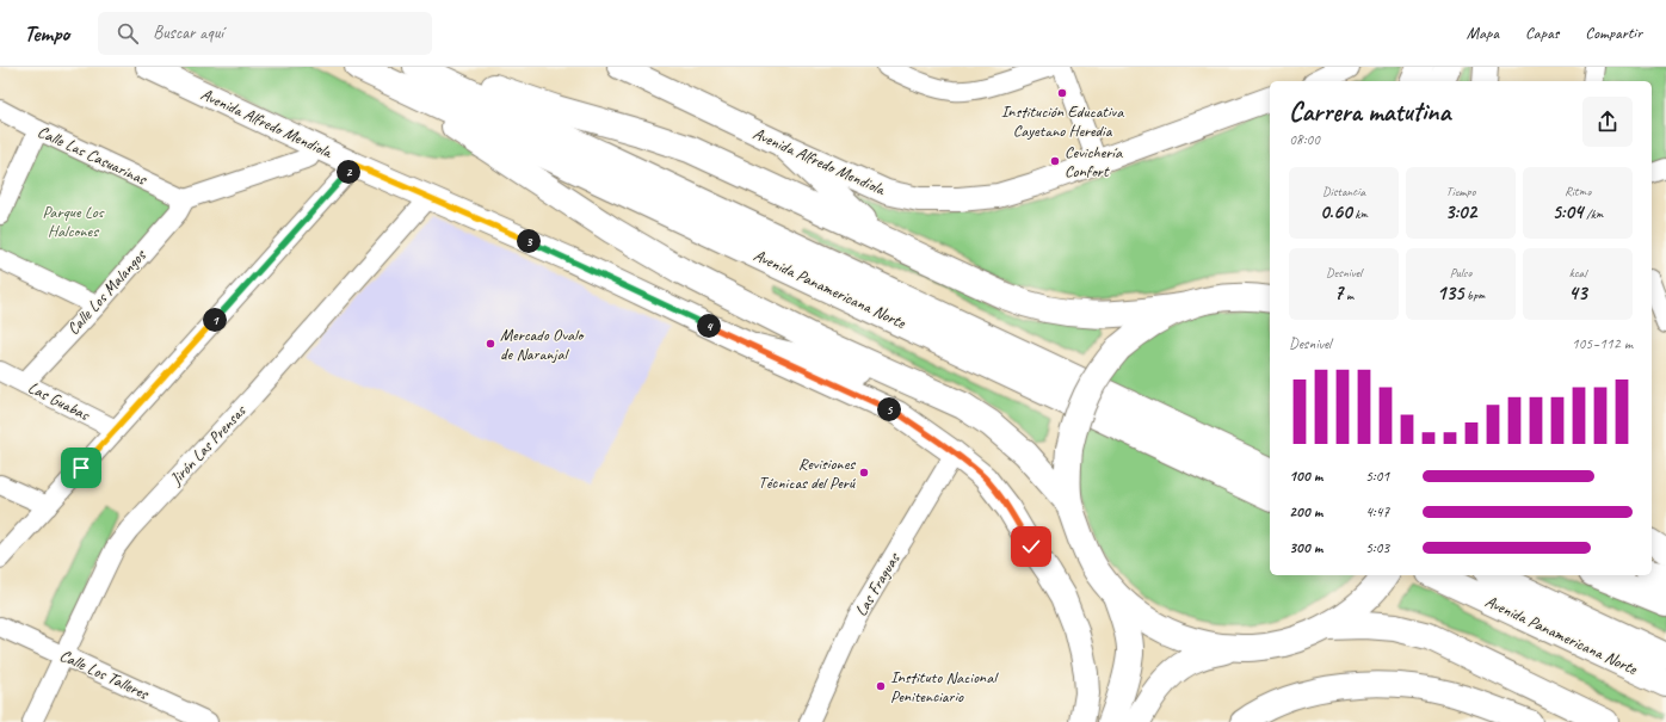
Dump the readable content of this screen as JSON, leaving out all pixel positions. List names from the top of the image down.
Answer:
{
  "streets": {
    "highway": ["Avenida Panamericana Norte"],
    "main road": ["Avenida Alfredo Mendiola"],
    "street": [
      "Calle Las Casuarinas",
      "Calle Los Malangos",
      "Las Guabas",
      "Jirón Las Prensas",
      "Las Fraguas",
      "Calle Los Talleres"
    ]
  },
  "crossings": [
    ["Avenida Alfredo Mendiola", "Jirón Las Prensas"],
    ["Avenida Alfredo Mendiola", "Las Fraguas"],
    ["Calle Las Casuarinas", "Calle Los Malangos"],
    ["Calle Los Malangos", "Las Guabas"],
    ["Jirón Las Prensas", "Calle Los Talleres"]
  ],
  "parks": ["Parque Los Halcones"],
  "places": [
    "Institución Educativa Cayetano Heredia",
    "Cevichería Confort",
    "Mercado Ovalo de Naranjal",
    "Revisiones Técnicas del Perú",
    "Instituto Nacional Penitenciario"
  ],
  "page": {
    "header": "Tempo",
    "search": "Buscar aquí",
    "nav": ["Mapa", "Capas", "Compartir"],
    "heading": ["Carrera matutina", "08:00"],
    "pins": [
      "2",
      "3",
      "1",
      "4",
      "5"
    ],
    "stats": [
      ["Distancia", "0.60 km"],
      ["Tiempo", "3:02"],
      ["Ritmo", "5:04 /km"],
      ["Desnivel", "7 m"],
      ["Pulso", "135 bpm"],
      ["kcal", "43"]
    ],
    "chart": ["Desnivel", "105–112 m"],
    "list": [
      {
        "name": "100 m",
        "note": "5:01"
      },
      {
        "name": "200 m",
        "note": "4:47"
      },
      {
        "name": "300 m",
        "note": "5:03"
      }
    ]
  }
}
